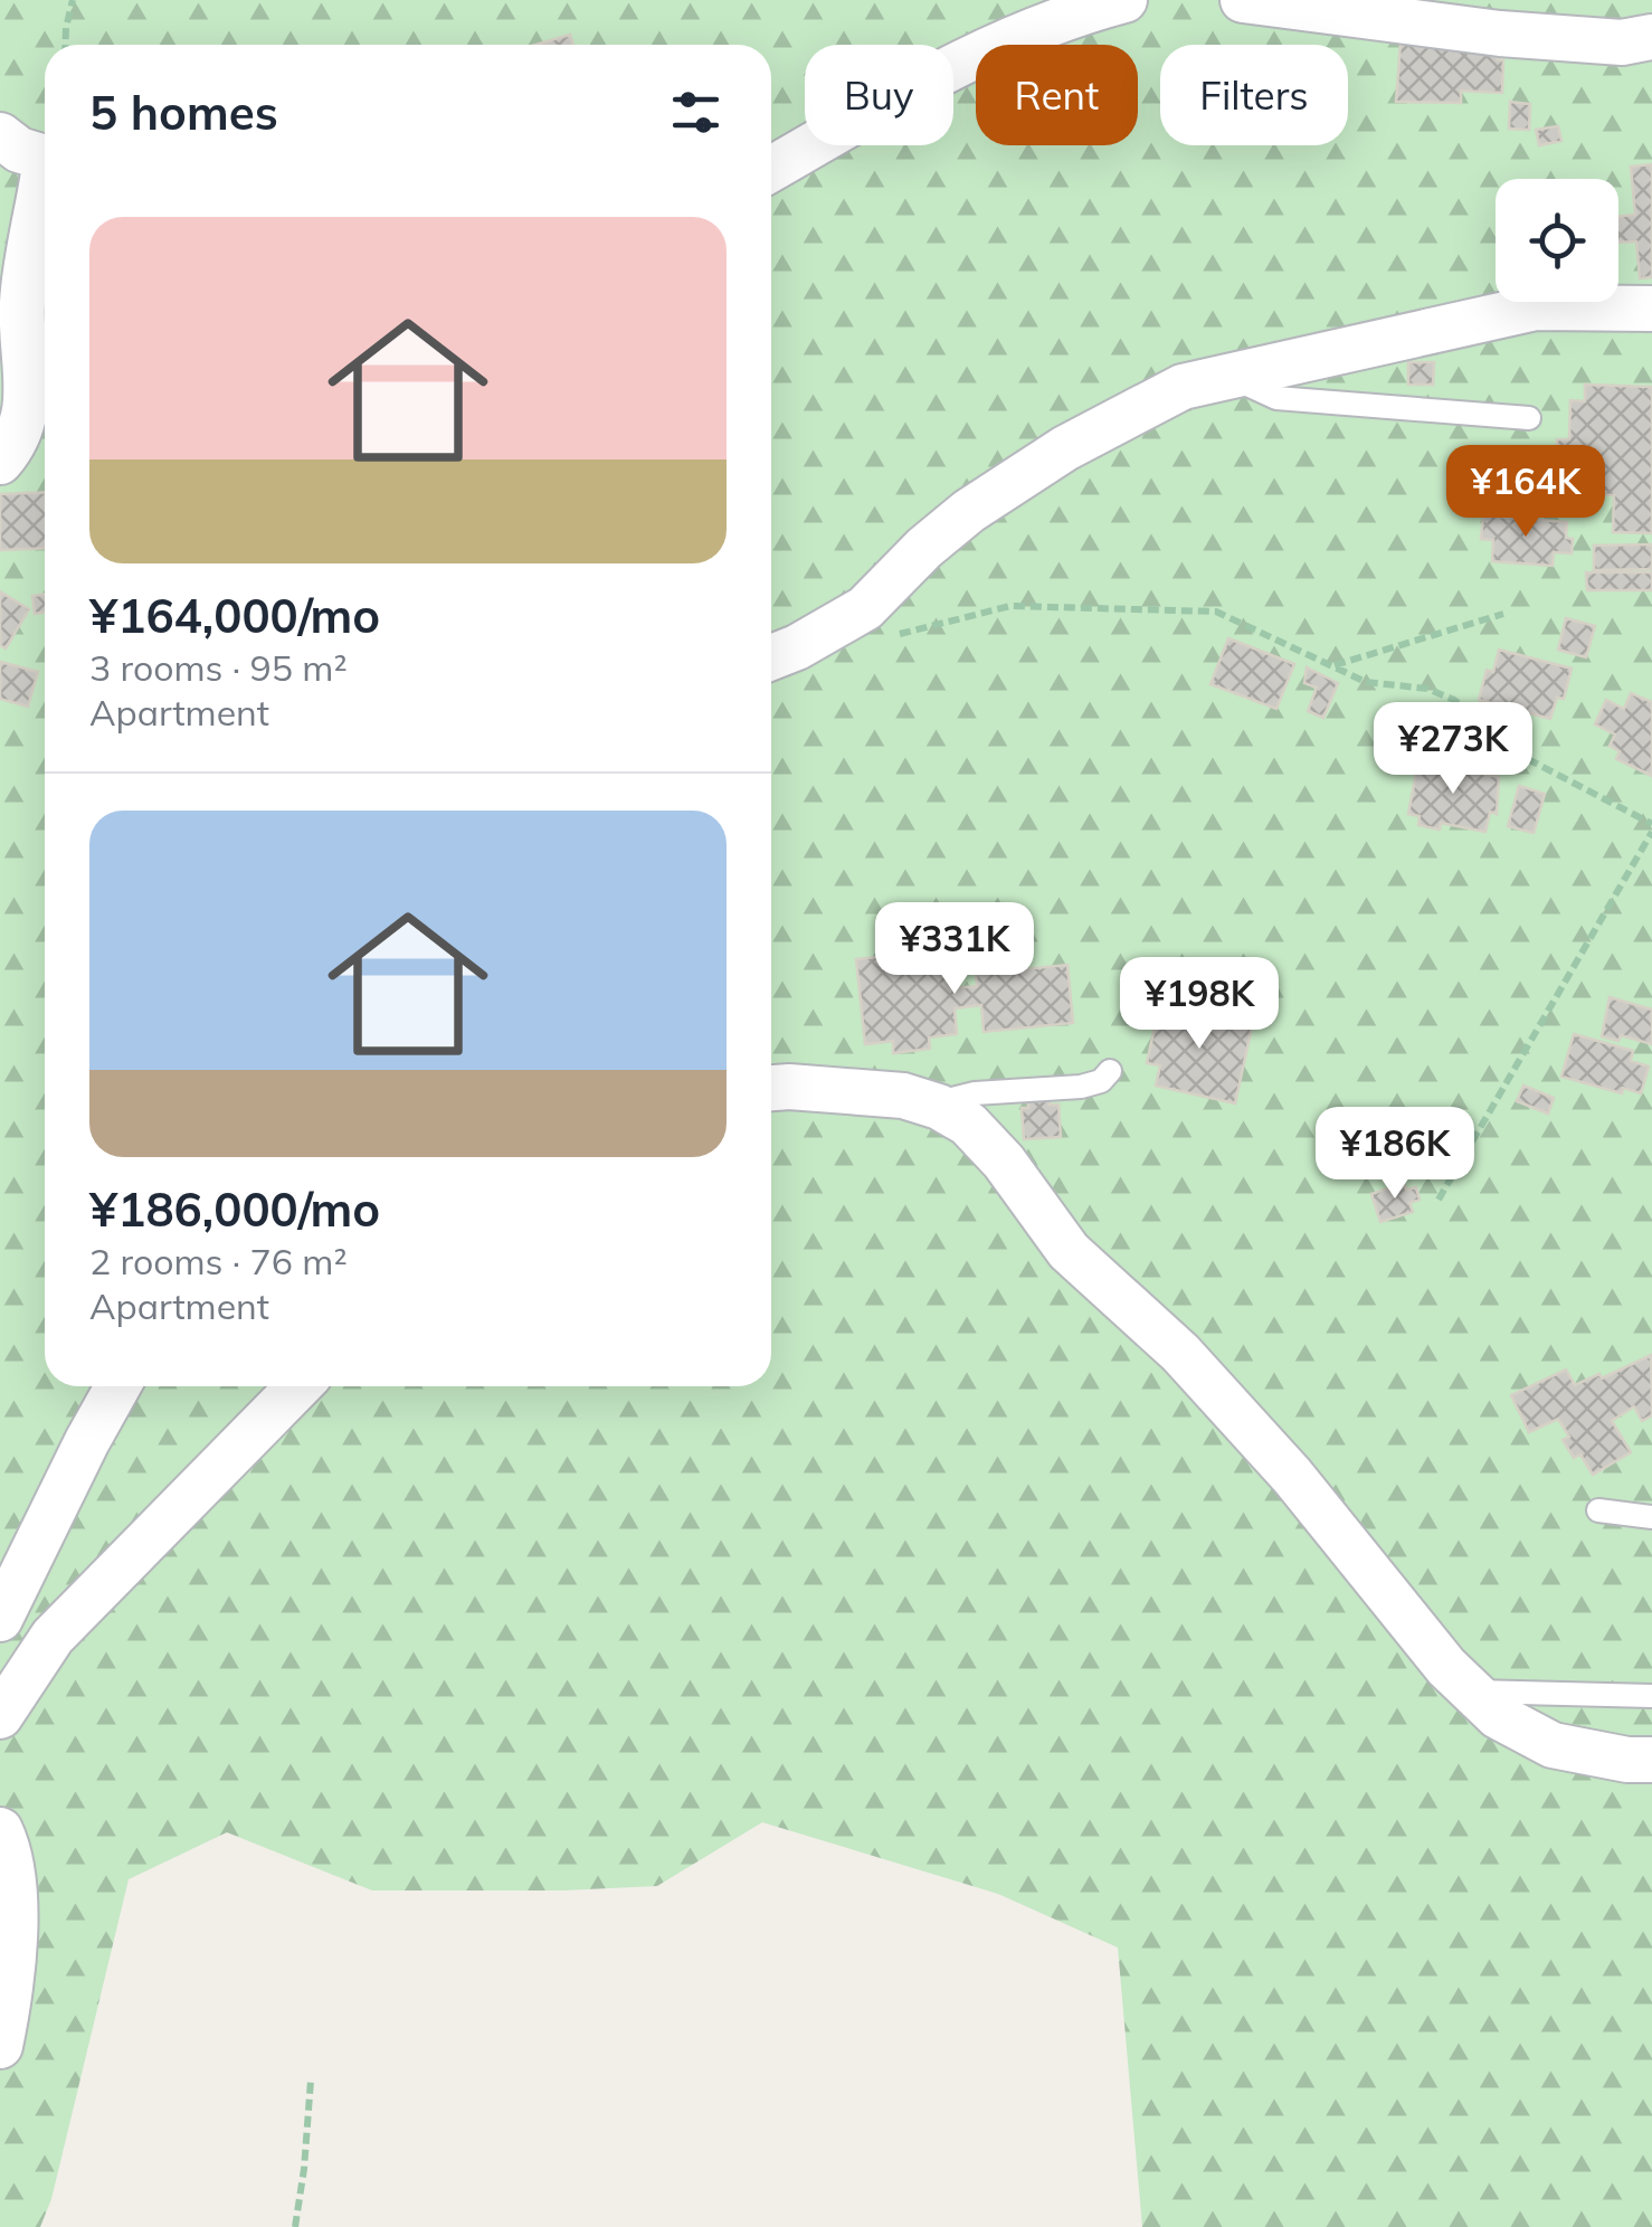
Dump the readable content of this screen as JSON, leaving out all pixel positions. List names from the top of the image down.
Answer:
{
  "page": {
    "chip": ["Buy", "Rent", "Filters"],
    "heading": "5 homes",
    "list": [
      {
        "name": "¥164,000/mo",
        "note": "3 rooms · 95 m² · Apartment"
      },
      {
        "name": "¥186,000/mo",
        "note": "2 rooms · 76 m² · Apartment"
      }
    ],
    "price": [
      "¥164K",
      "¥273K",
      "¥331K",
      "¥198K",
      "¥186K"
    ]
  }
}
